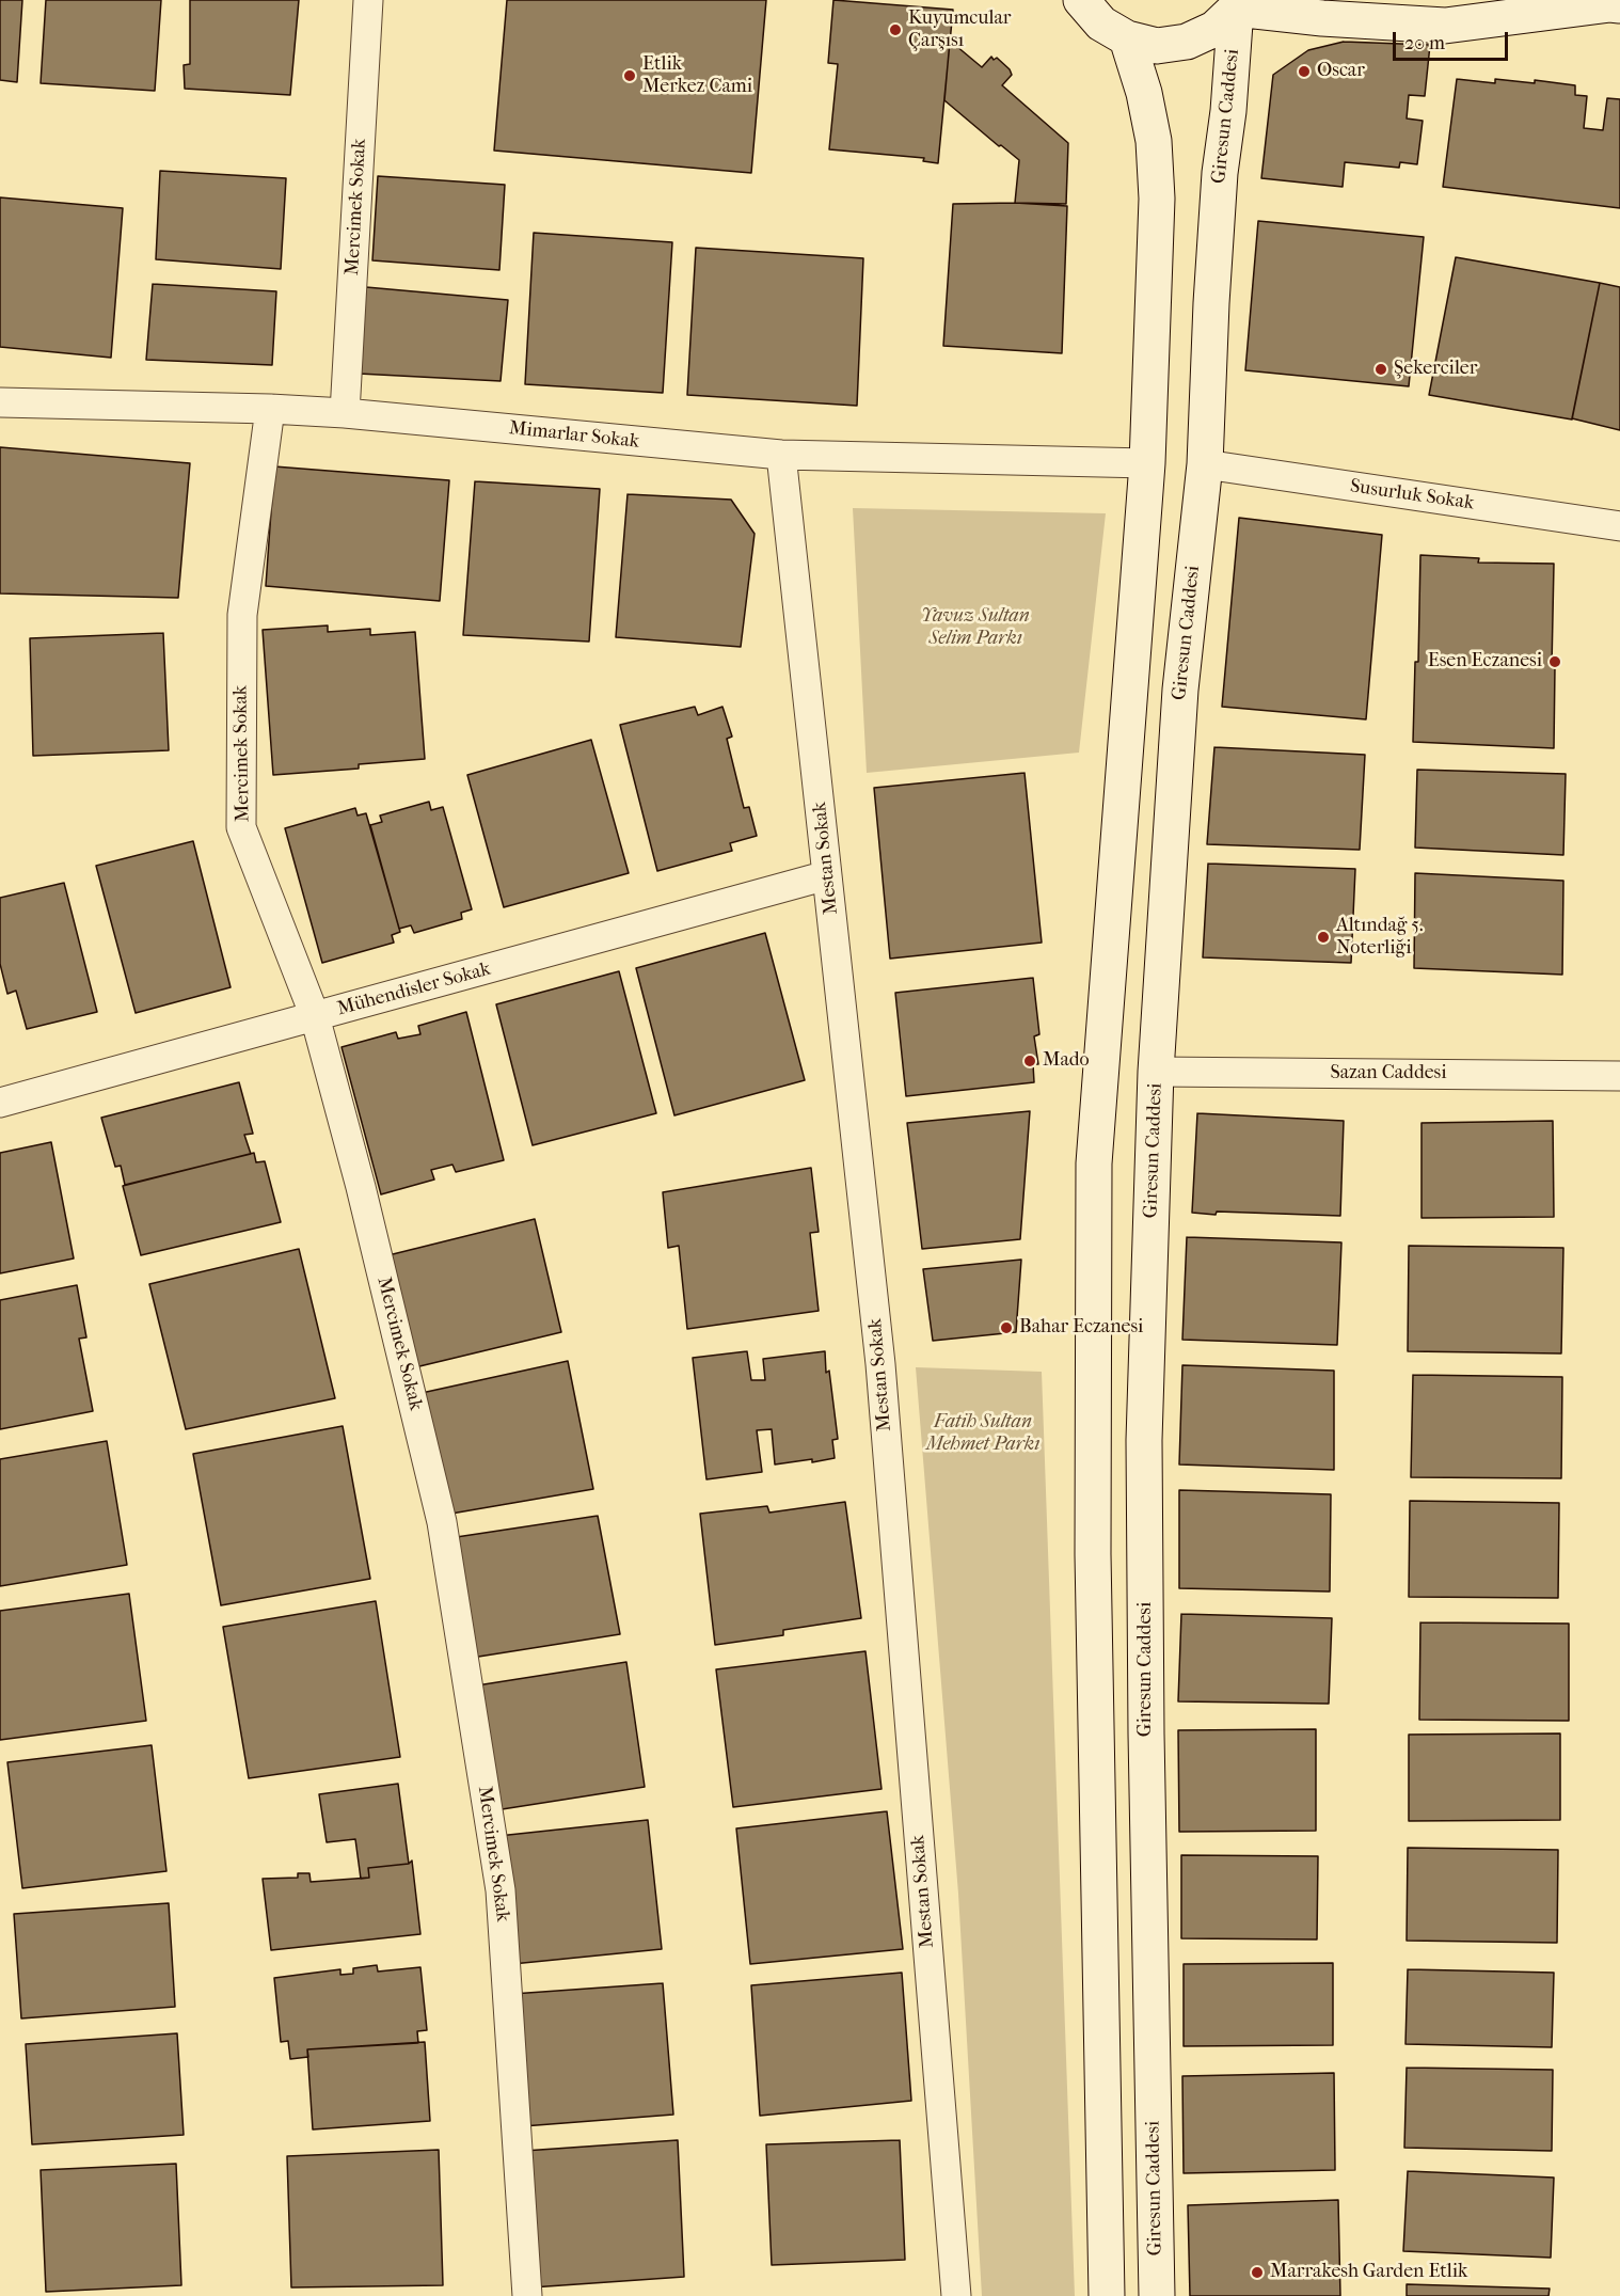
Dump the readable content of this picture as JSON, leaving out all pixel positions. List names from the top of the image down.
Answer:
{
  "streets": {
    "main road": ["Giresun Caddesi"],
    "street": [
      "Mercimek Sokak",
      "Mimarlar Sokak",
      "Susurluk Sokak",
      "Mestan Sokak",
      "Mühendisler Sokak",
      "Sazan Caddesi"
    ]
  },
  "crossings": [
    ["Giresun Caddesi", "Susurluk Sokak"],
    ["Giresun Caddesi", "Sazan Caddesi"],
    ["Mercimek Sokak", "Mimarlar Sokak"],
    ["Mercimek Sokak", "Mühendisler Sokak"],
    ["Mimarlar Sokak", "Mestan Sokak"],
    ["Mestan Sokak", "Mühendisler Sokak"]
  ],
  "parks": ["Yavuz Sultan Selim Parkı", "Fatih Sultan Mehmet Parkı"],
  "places": [
    "Kuyumcular Çarşısı",
    "Oscar",
    "Etlik Merkez Cami",
    "Şekerciler",
    "Esen Eczanesi",
    "Altındağ 5. Noterliği",
    "Mado",
    "Bahar Eczanesi",
    "Marrakesh Garden Etlik"
  ],
  "scale_bar": "20 m"
}
